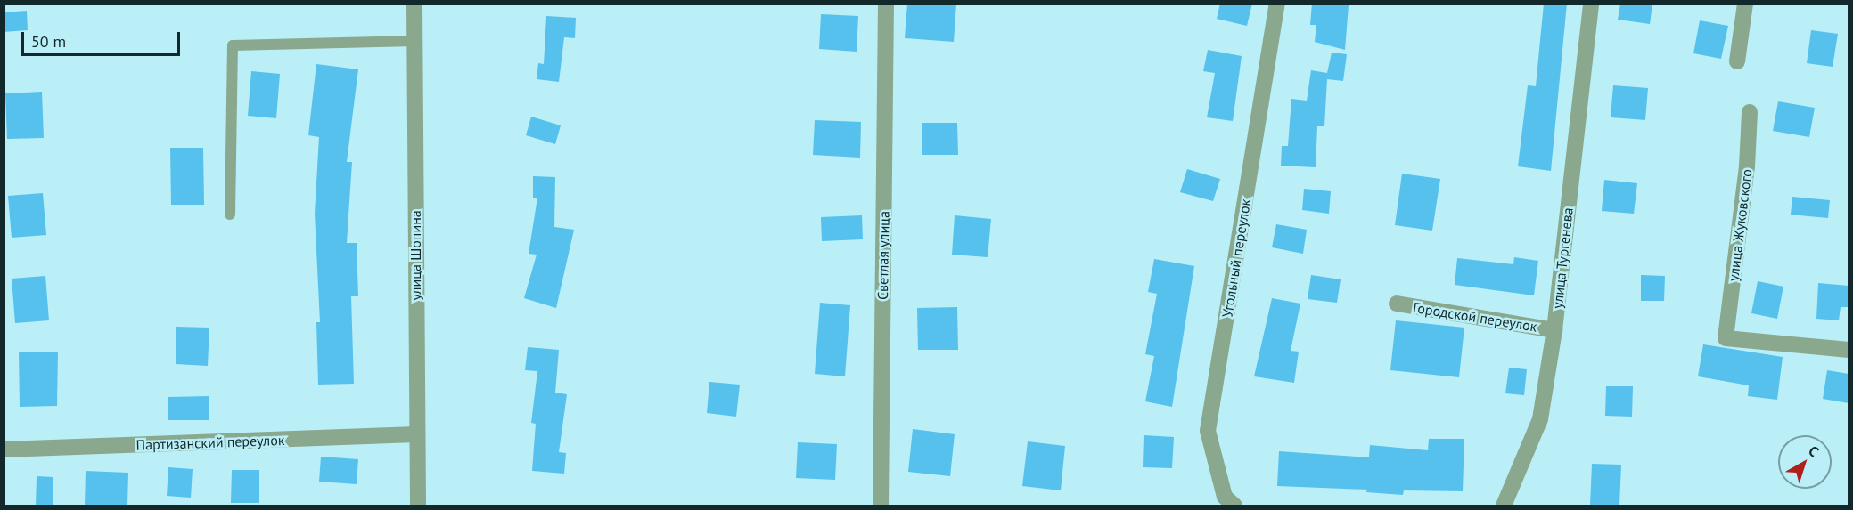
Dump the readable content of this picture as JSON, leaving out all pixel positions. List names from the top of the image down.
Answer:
{
  "streets": {
    "street": [
      "улица Жуковского",
      "улица Шопина",
      "Светлая улица",
      "Угольный переулок",
      "улица Тургенева",
      "Городской переулок",
      "Партизанский переулок"
    ]
  },
  "crossings": [
    ["улица Шопина", "Партизанский переулок"],
    ["улица Тургенева", "Городской переулок"]
  ],
  "scale_bar": "50 m",
  "north": "top right"
}
